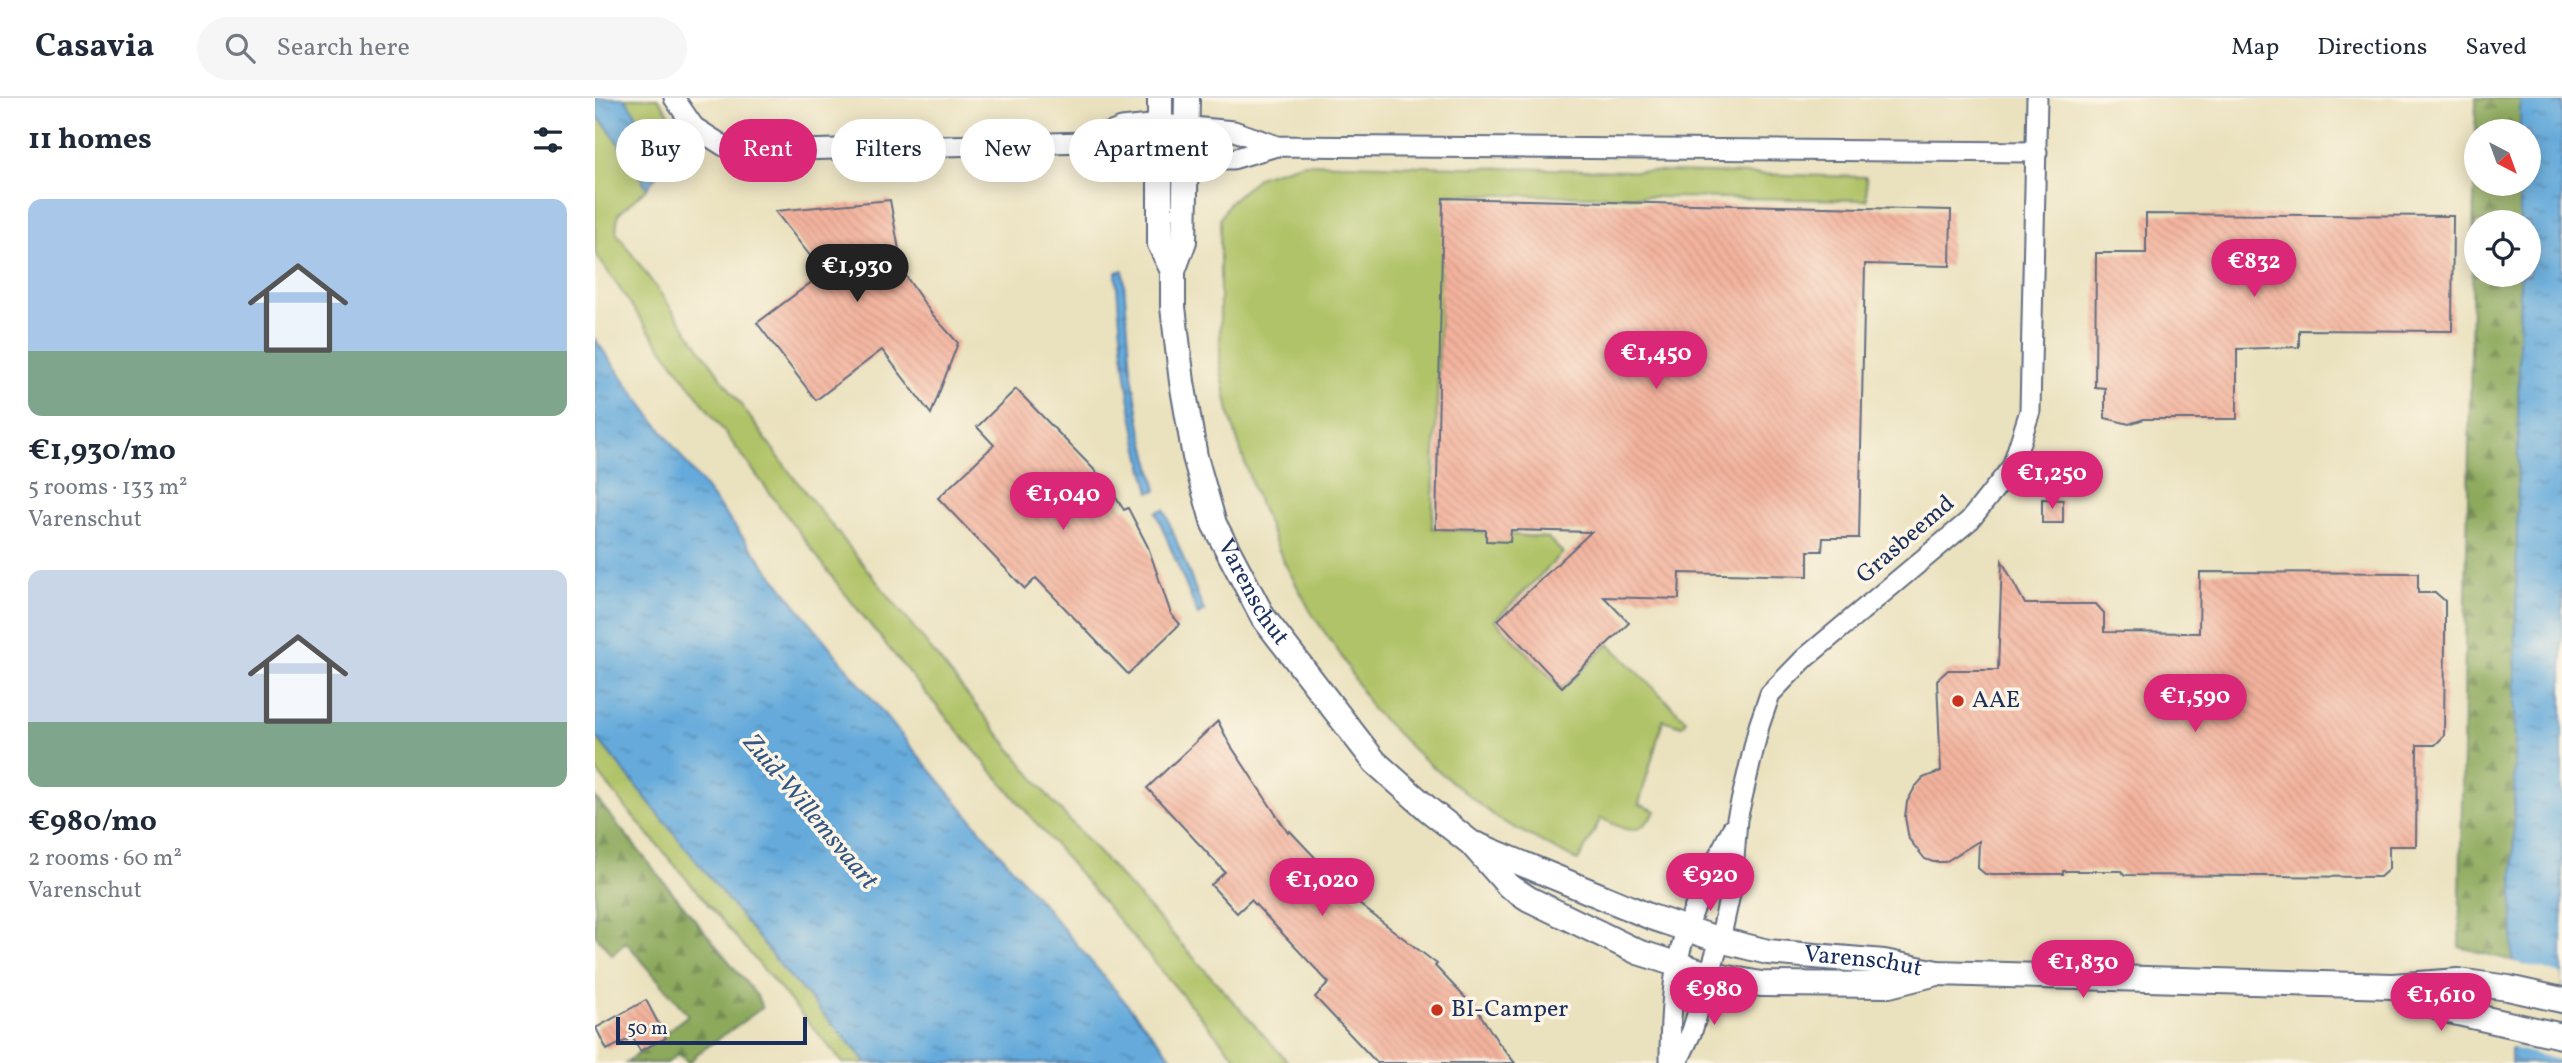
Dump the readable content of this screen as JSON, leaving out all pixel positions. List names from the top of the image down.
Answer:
{
  "streets": {
    "street": ["Grasbeemd", "Varenschut"]
  },
  "crossings": [
    ["Grasbeemd", "Varenschut"]
  ],
  "water": ["Zuid-Willemsvaart"],
  "places": ["AAE", "BI-Camper"],
  "scale_bar": "50 m",
  "north": "bottom right",
  "page": {
    "header": "Casavia",
    "search": "Search here",
    "nav": ["Map", "Directions", "Saved"],
    "heading": "11 homes",
    "chip": [
      "Buy",
      "Rent",
      "Filters",
      "New",
      "Apartment"
    ],
    "list": [
      {
        "name": "€1,930/mo",
        "note": "5 rooms · 133 m² · Varenschut"
      },
      {
        "name": "€980/mo",
        "note": "2 rooms · 60 m² · Varenschut"
      }
    ],
    "price": [
      "€832",
      "€1,930",
      "€1,450",
      "€1,250",
      "€1,040",
      "€1,590",
      "€920",
      "€1,020",
      "€1,830",
      "€980",
      "€1,610"
    ],
    "scale": "50 m"
  }
}
